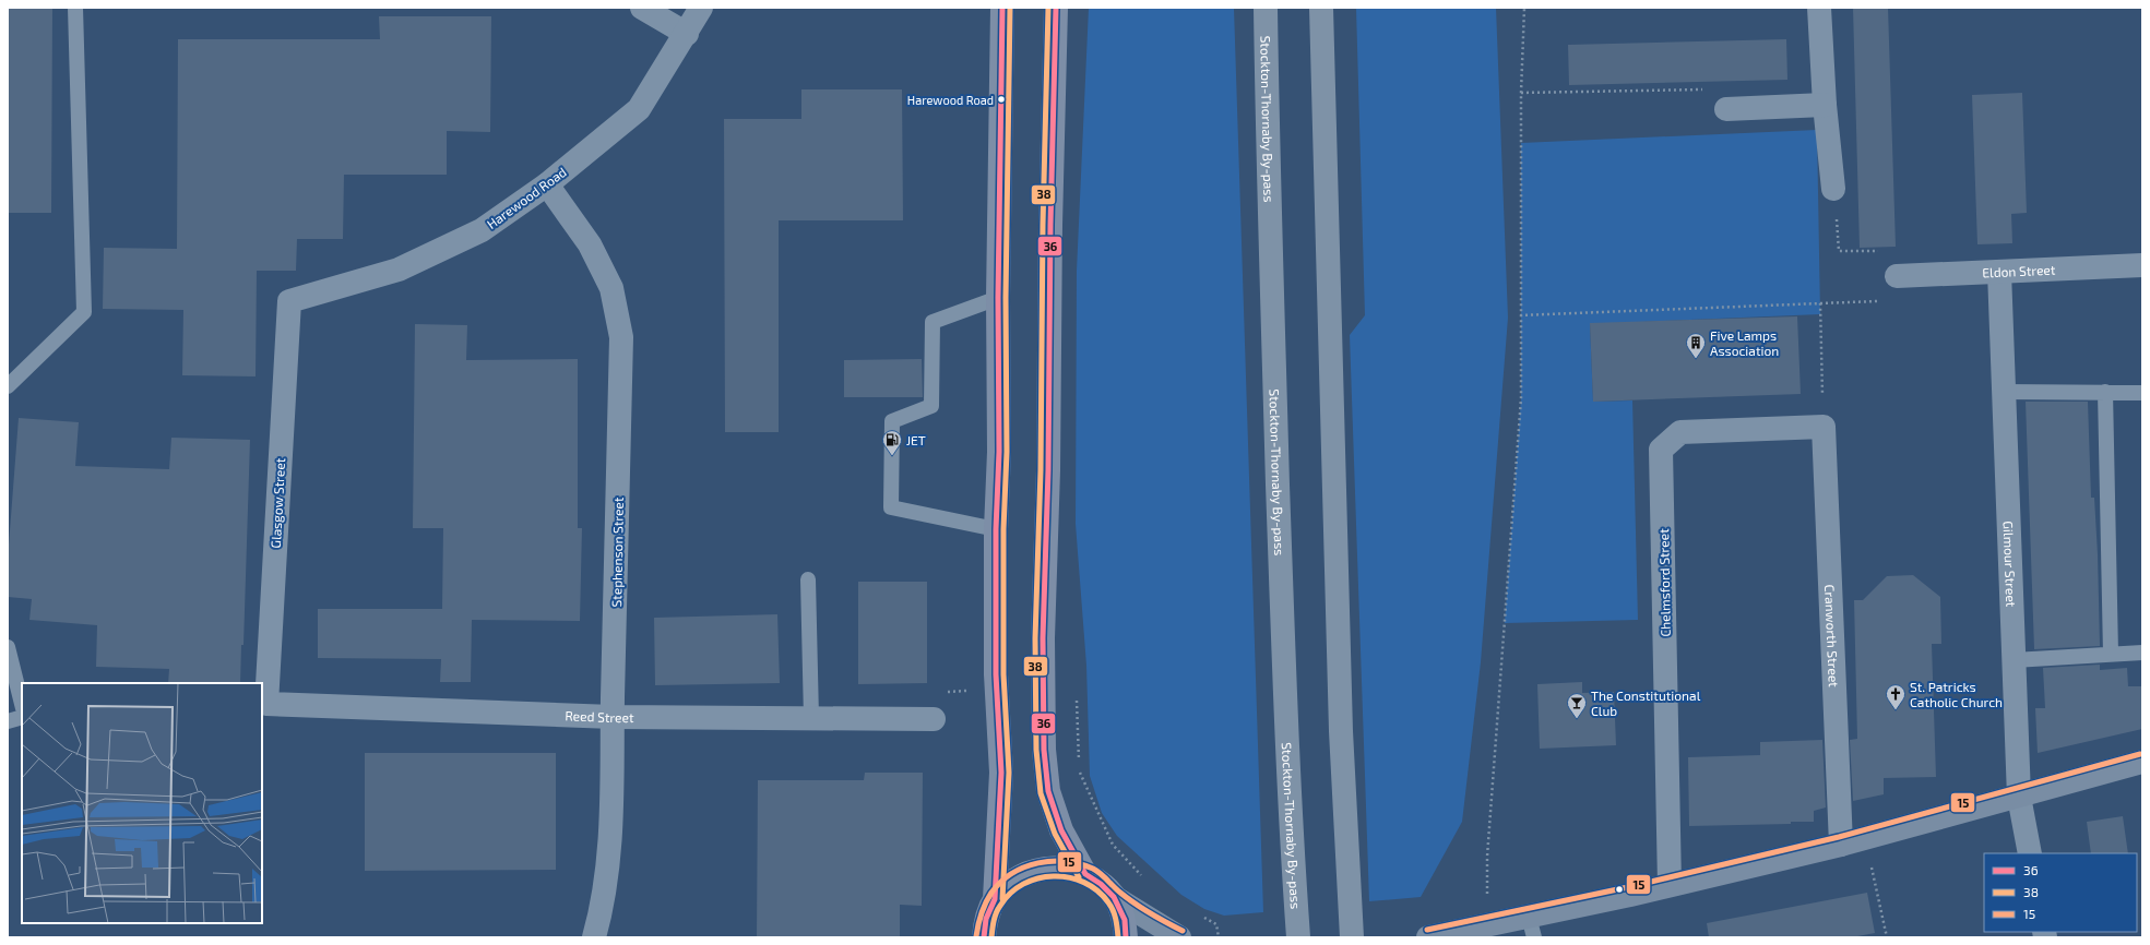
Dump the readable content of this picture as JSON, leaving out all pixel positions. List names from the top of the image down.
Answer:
{
  "streets": {
    "highway": ["Stockton-Thornaby By-pass"],
    "street": [
      "Harewood Road",
      "Eldon Street",
      "Glasgow Street",
      "Stephenson Street",
      "Gilmour Street",
      "Chelmsford Street",
      "Cranworth Street",
      "Reed Street"
    ]
  },
  "crossings": [
    ["Harewood Road", "Glasgow Street"],
    ["Harewood Road", "Stephenson Street"],
    ["Eldon Street", "Gilmour Street"],
    ["Glasgow Street", "Reed Street"],
    ["Stephenson Street", "Reed Street"],
    ["Chelmsford Street", "Cranworth Street"]
  ],
  "places": {
    "other": ["Harewood Road"],
    "building": ["Five Lamps Association"],
    "fuel station": ["JET"],
    "church": ["St. Patricks Catholic Church"],
    "bar": ["The Constitutional Club"]
  },
  "lines": ["transit line 36", "transit line 38", "transit line 15"],
  "legend": ["36", "38", "15"]
}
